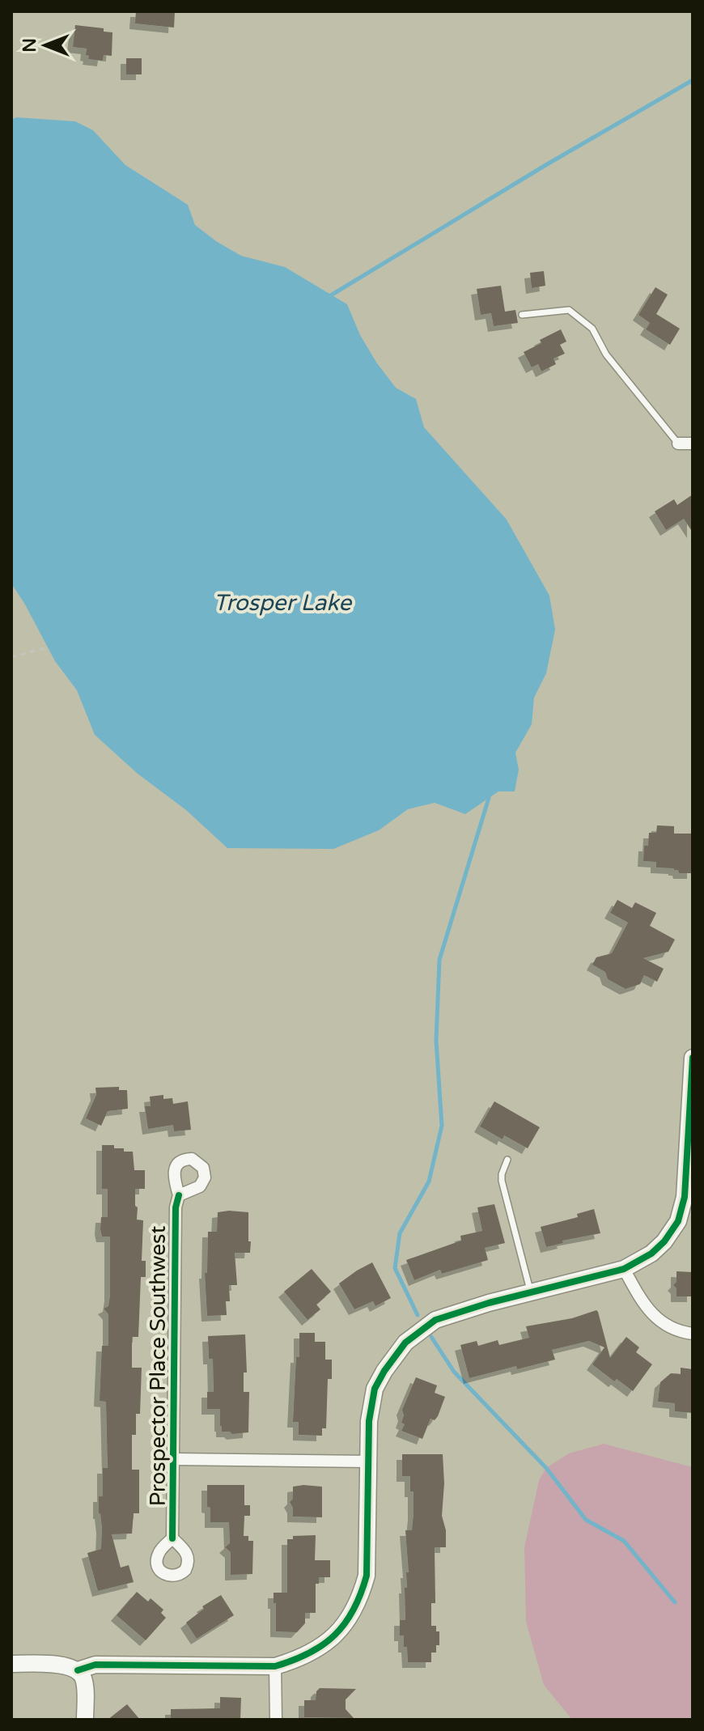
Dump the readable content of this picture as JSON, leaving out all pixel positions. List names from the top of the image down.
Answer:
{
  "streets": {
    "street": ["Prospector Place Southwest"]
  },
  "water": ["Trosper Lake"],
  "north": "left"
}
